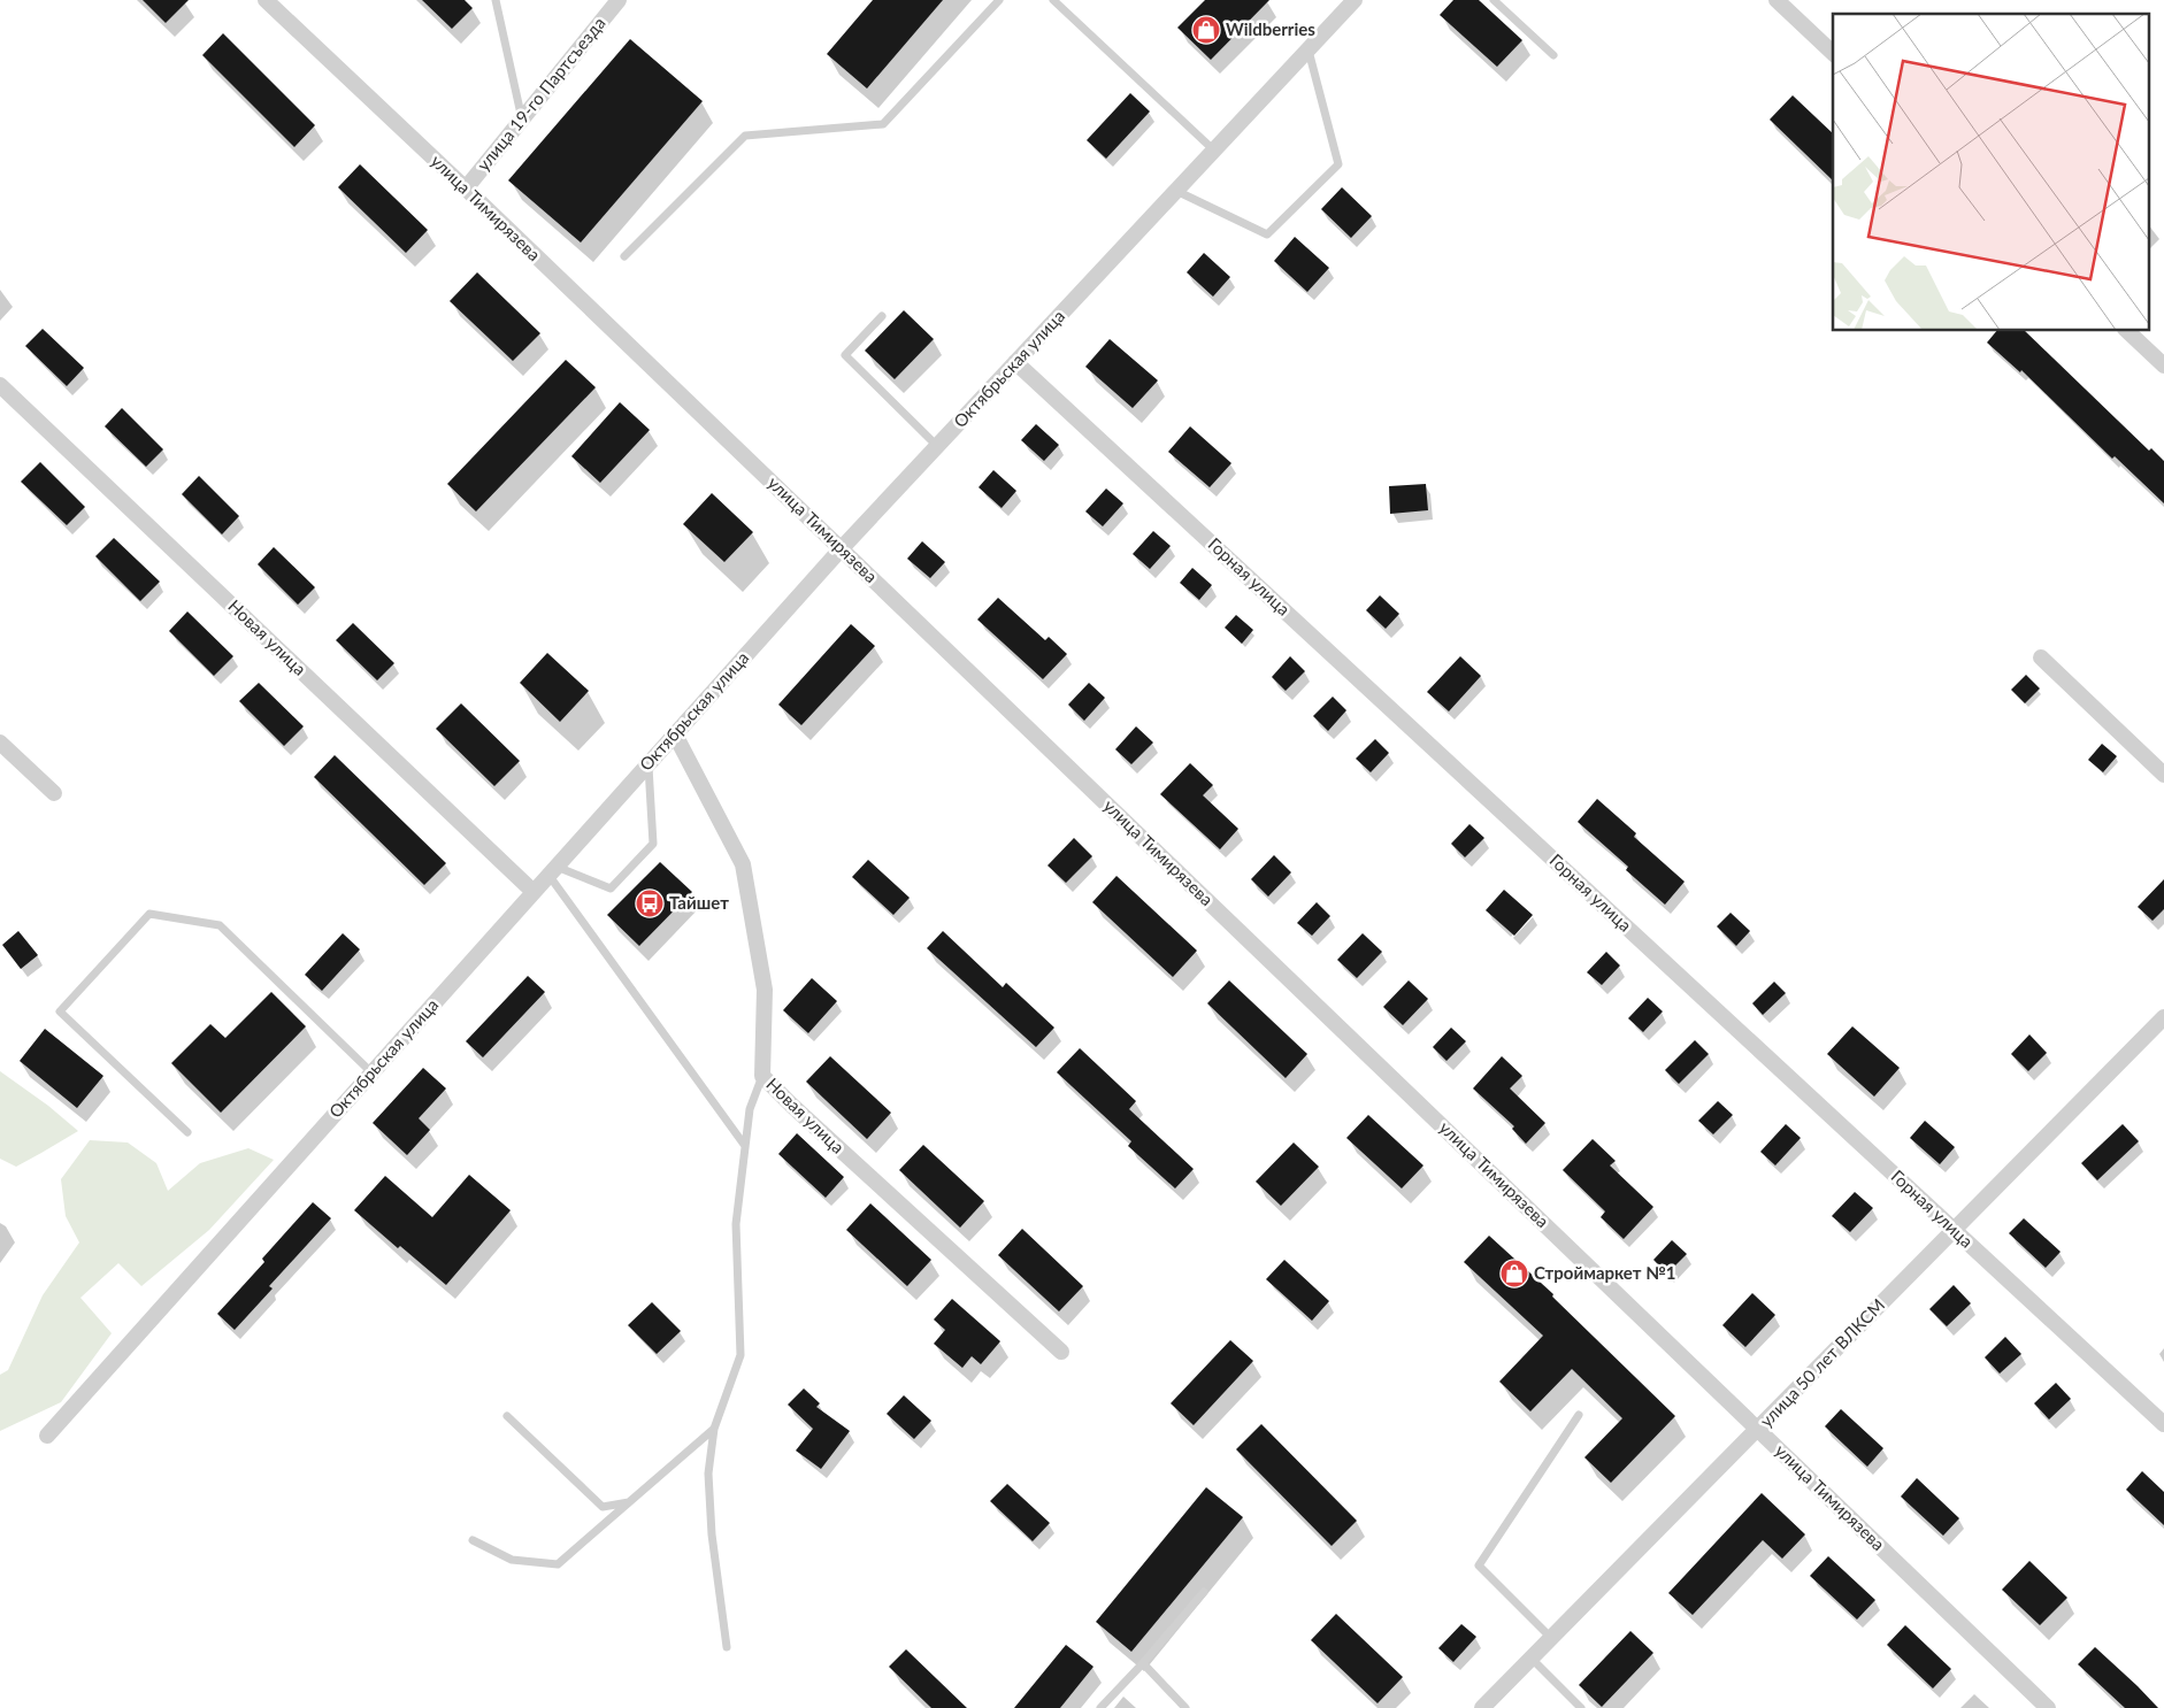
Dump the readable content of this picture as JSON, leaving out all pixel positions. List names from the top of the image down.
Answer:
{
  "streets": {
    "street": [
      "улица 19-го Партсъезда",
      "улица Тимирязева",
      "Октябрьская улица",
      "Горная улица",
      "Новая улица",
      "улица 50 лет ВЛКСМ"
    ]
  },
  "crossings": [
    ["улица 19-го Партсъезда", "улица Тимирязева"],
    ["улица Тимирязева", "Октябрьская улица"],
    ["улица Тимирязева", "улица 50 лет ВЛКСМ"],
    ["Октябрьская улица", "Горная улица"],
    ["Октябрьская улица", "Новая улица"],
    ["Горная улица", "улица 50 лет ВЛКСМ"]
  ],
  "places": {
    "shop": ["Wildberries", "Строймаркет №1"],
    "bus stop": ["Тайшет"]
  }
}
